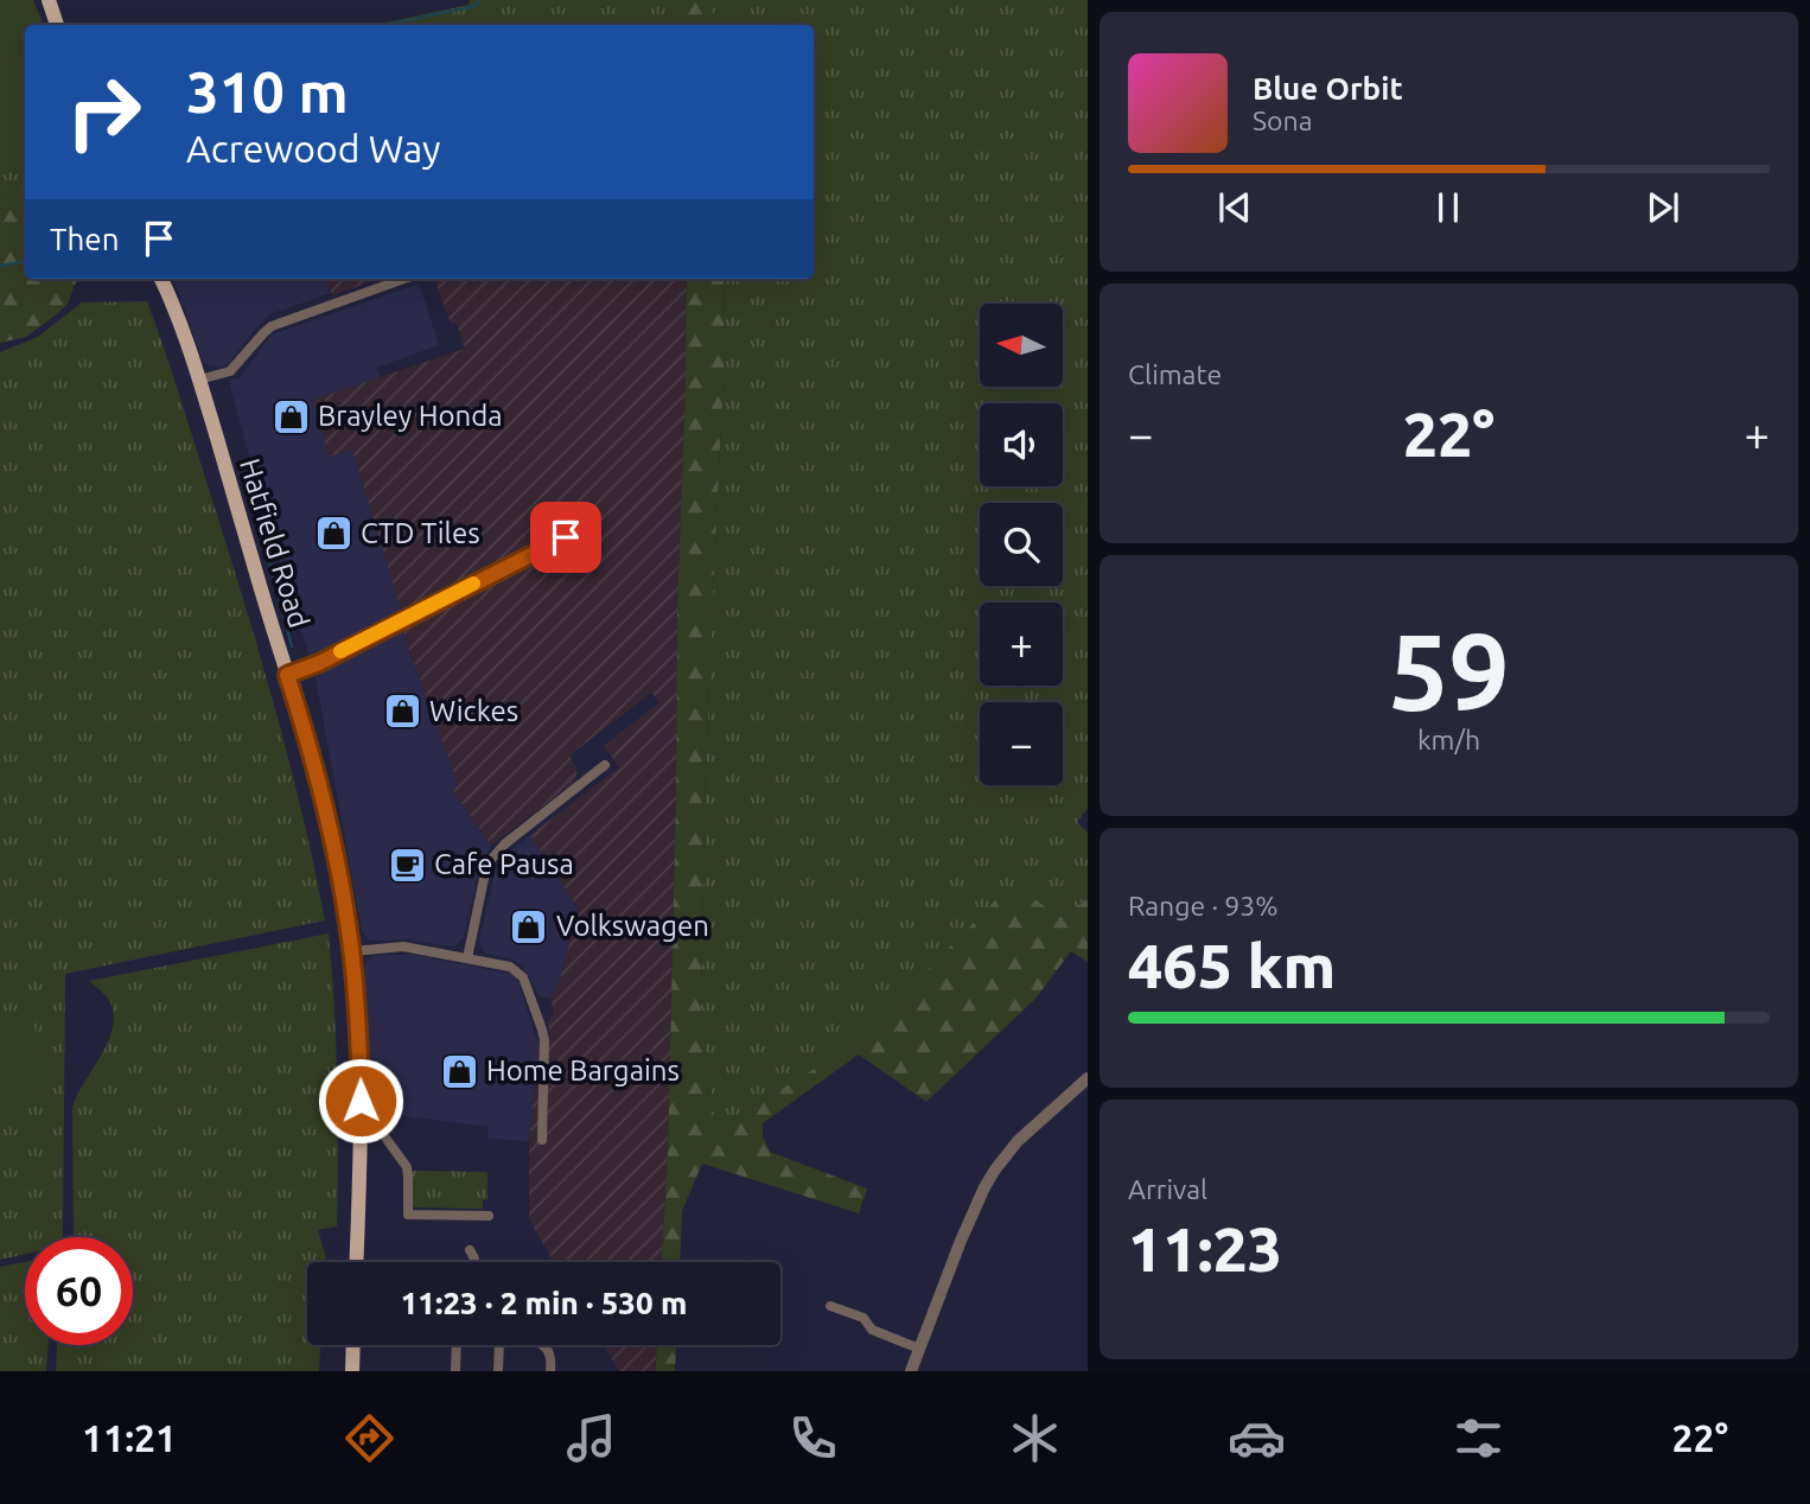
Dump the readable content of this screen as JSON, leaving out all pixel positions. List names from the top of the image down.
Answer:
{
  "streets": {
    "main road": ["Hatfield Road"]
  },
  "places": {
    "shop": [
      "Brayley Honda",
      "CTD Tiles",
      "Wickes",
      "Volkswagen",
      "Home Bargains"
    ],
    "cafe": ["Cafe Pausa"]
  },
  "north": "left",
  "page": {
    "turn": ["310 m", "Acrewood Way"],
    "song": ["Blue Orbit", "Sona"],
    "then": "Then",
    "tile": [
      "Climate",
      ["59", "km/h"],
      ["Range · 93%", "465 km"],
      ["Arrival", "11:23"]
    ],
    "map_buttons": ["+", "−"],
    "heat": ["−", "22°", "+"],
    "limit": "60",
    "trip": "11:23 · 2 min · 530 m",
    "tabs": ["11:21", "22°"]
  }
}
